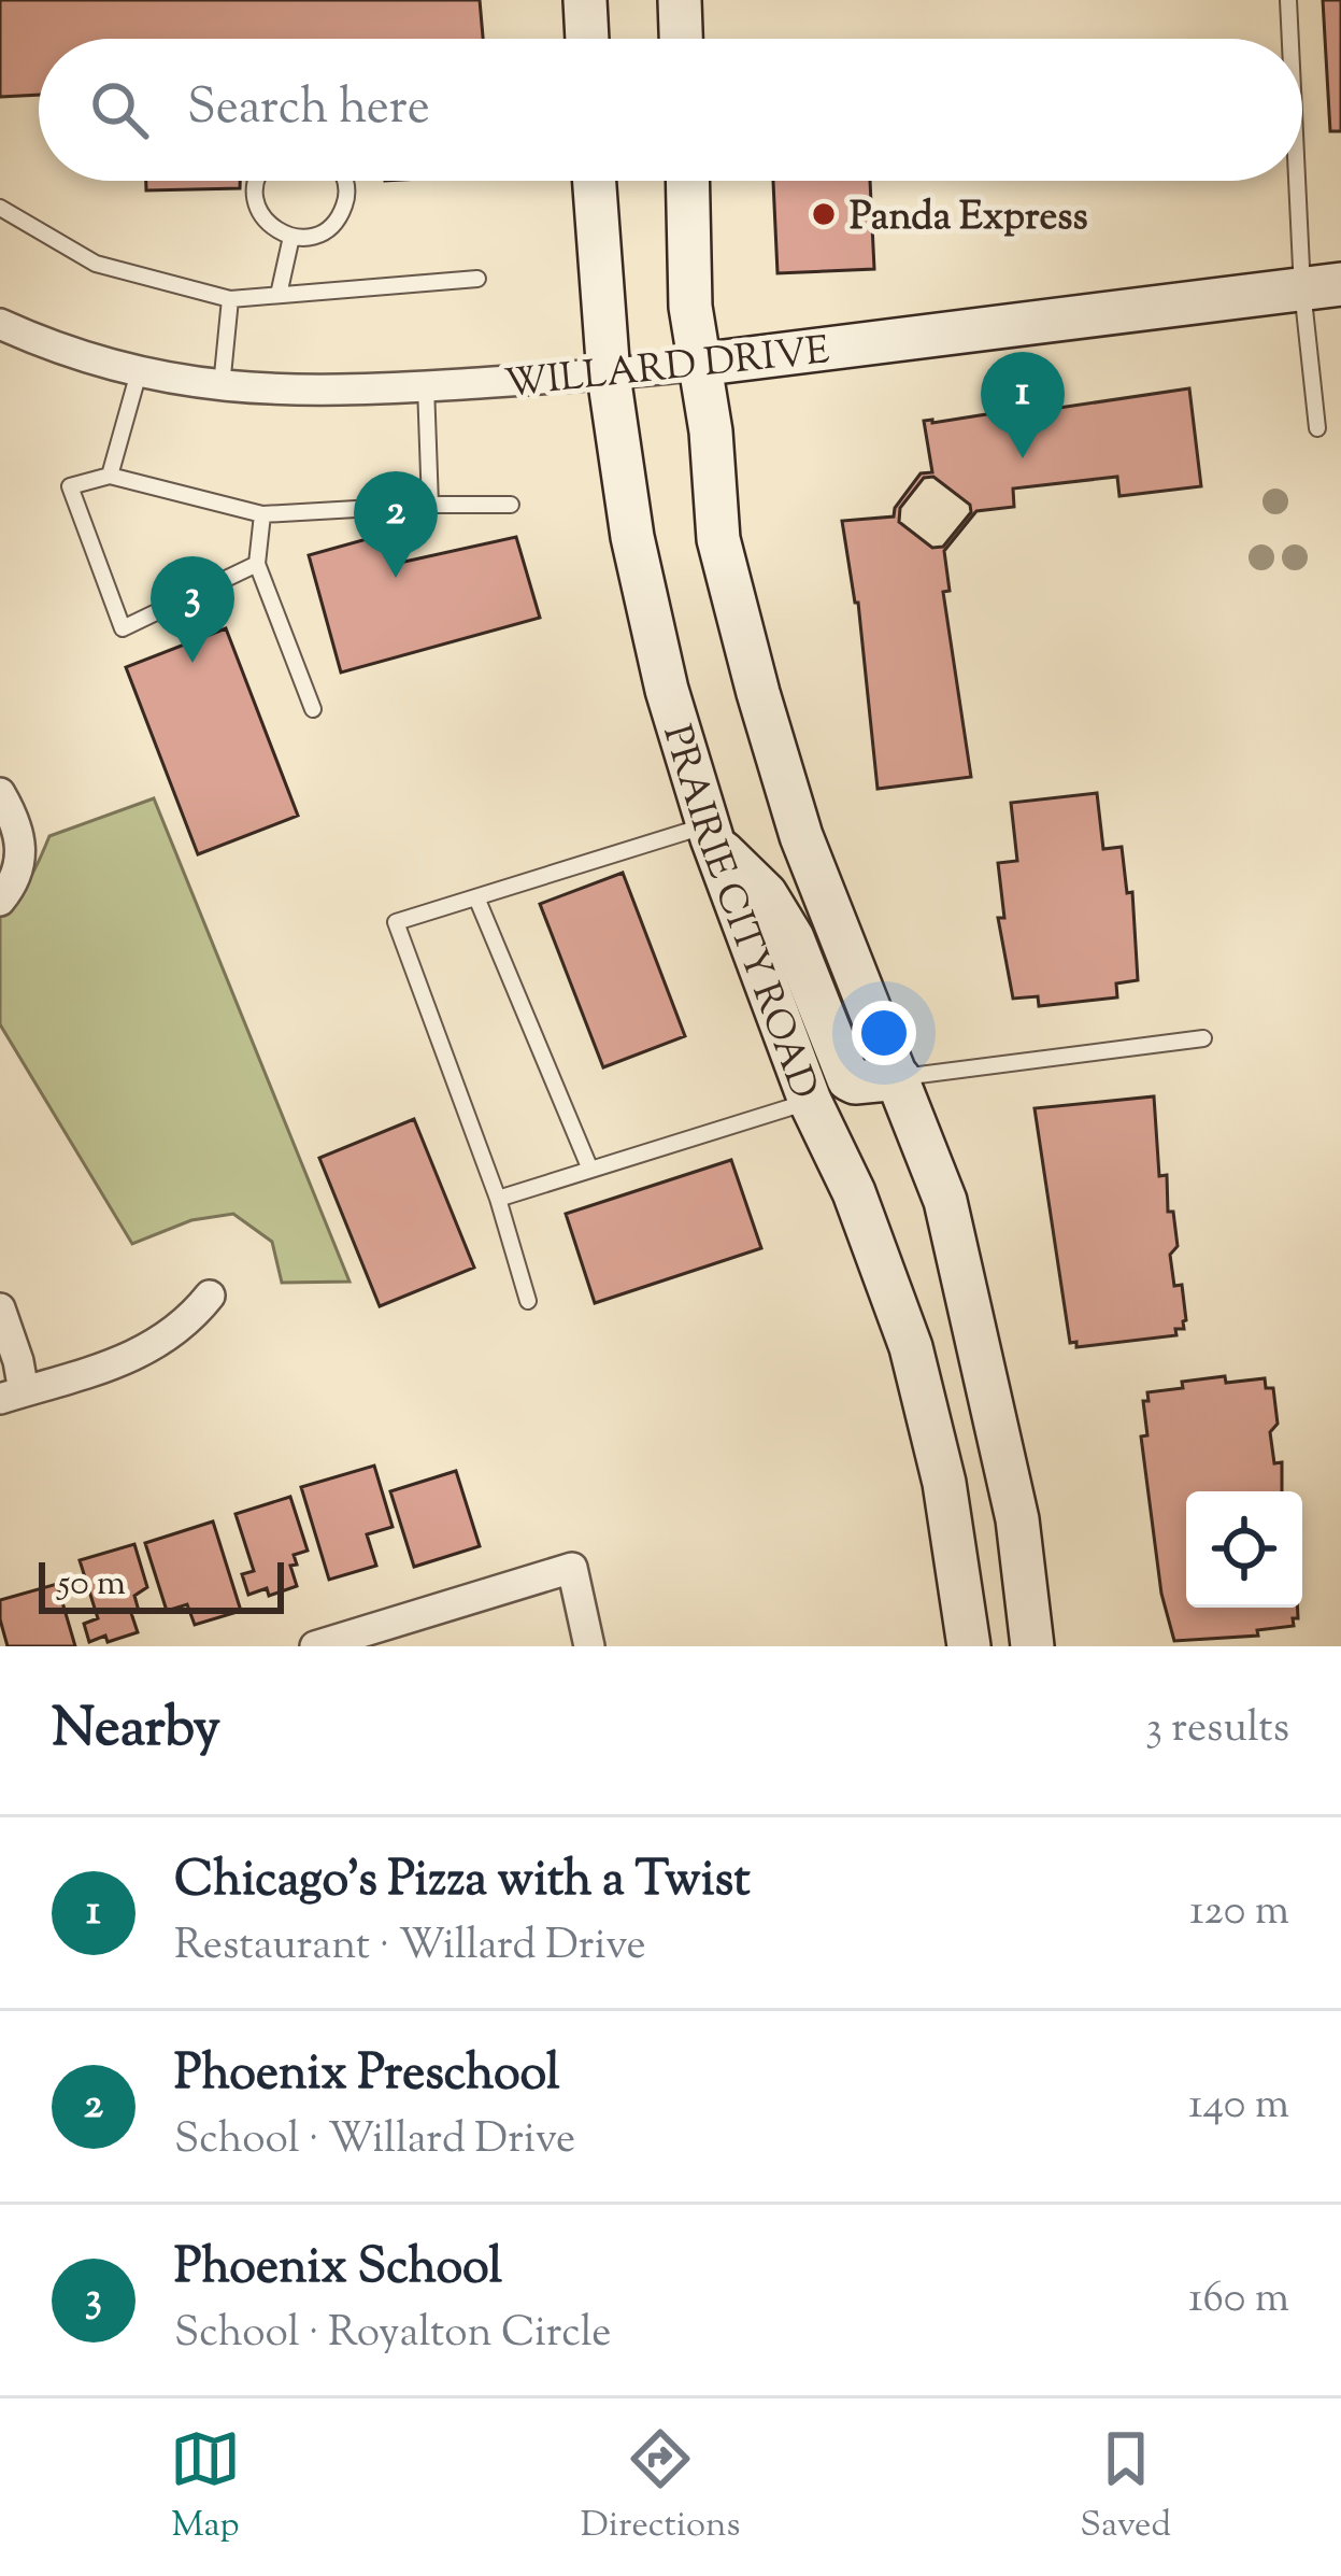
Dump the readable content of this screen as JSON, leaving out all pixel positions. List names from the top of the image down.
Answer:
{
  "streets": {
    "main road": ["WILLARD DRIVE", "PRAIRIE CITY ROAD"]
  },
  "crossings": [
    ["WILLARD DRIVE", "PRAIRIE CITY ROAD"]
  ],
  "places": ["Panda Express"],
  "scale_bar": "50 m",
  "page": {
    "search": "Search here",
    "pins": ["1", "2", "3"],
    "scale": "50 m",
    "heading": ["Nearby", "3 results"],
    "list": [
      {
        "mark": "1",
        "name": "Chicago's Pizza with a Twist",
        "note": "Restaurant · Willard Drive",
        "value": "120 m"
      },
      {
        "mark": "2",
        "name": "Phoenix Preschool",
        "note": "School · Willard Drive",
        "value": "140 m"
      },
      {
        "mark": "3",
        "name": "Phoenix School",
        "note": "School · Royalton Circle",
        "value": "160 m"
      }
    ],
    "nav": ["Map", "Directions", "Saved"]
  }
}
